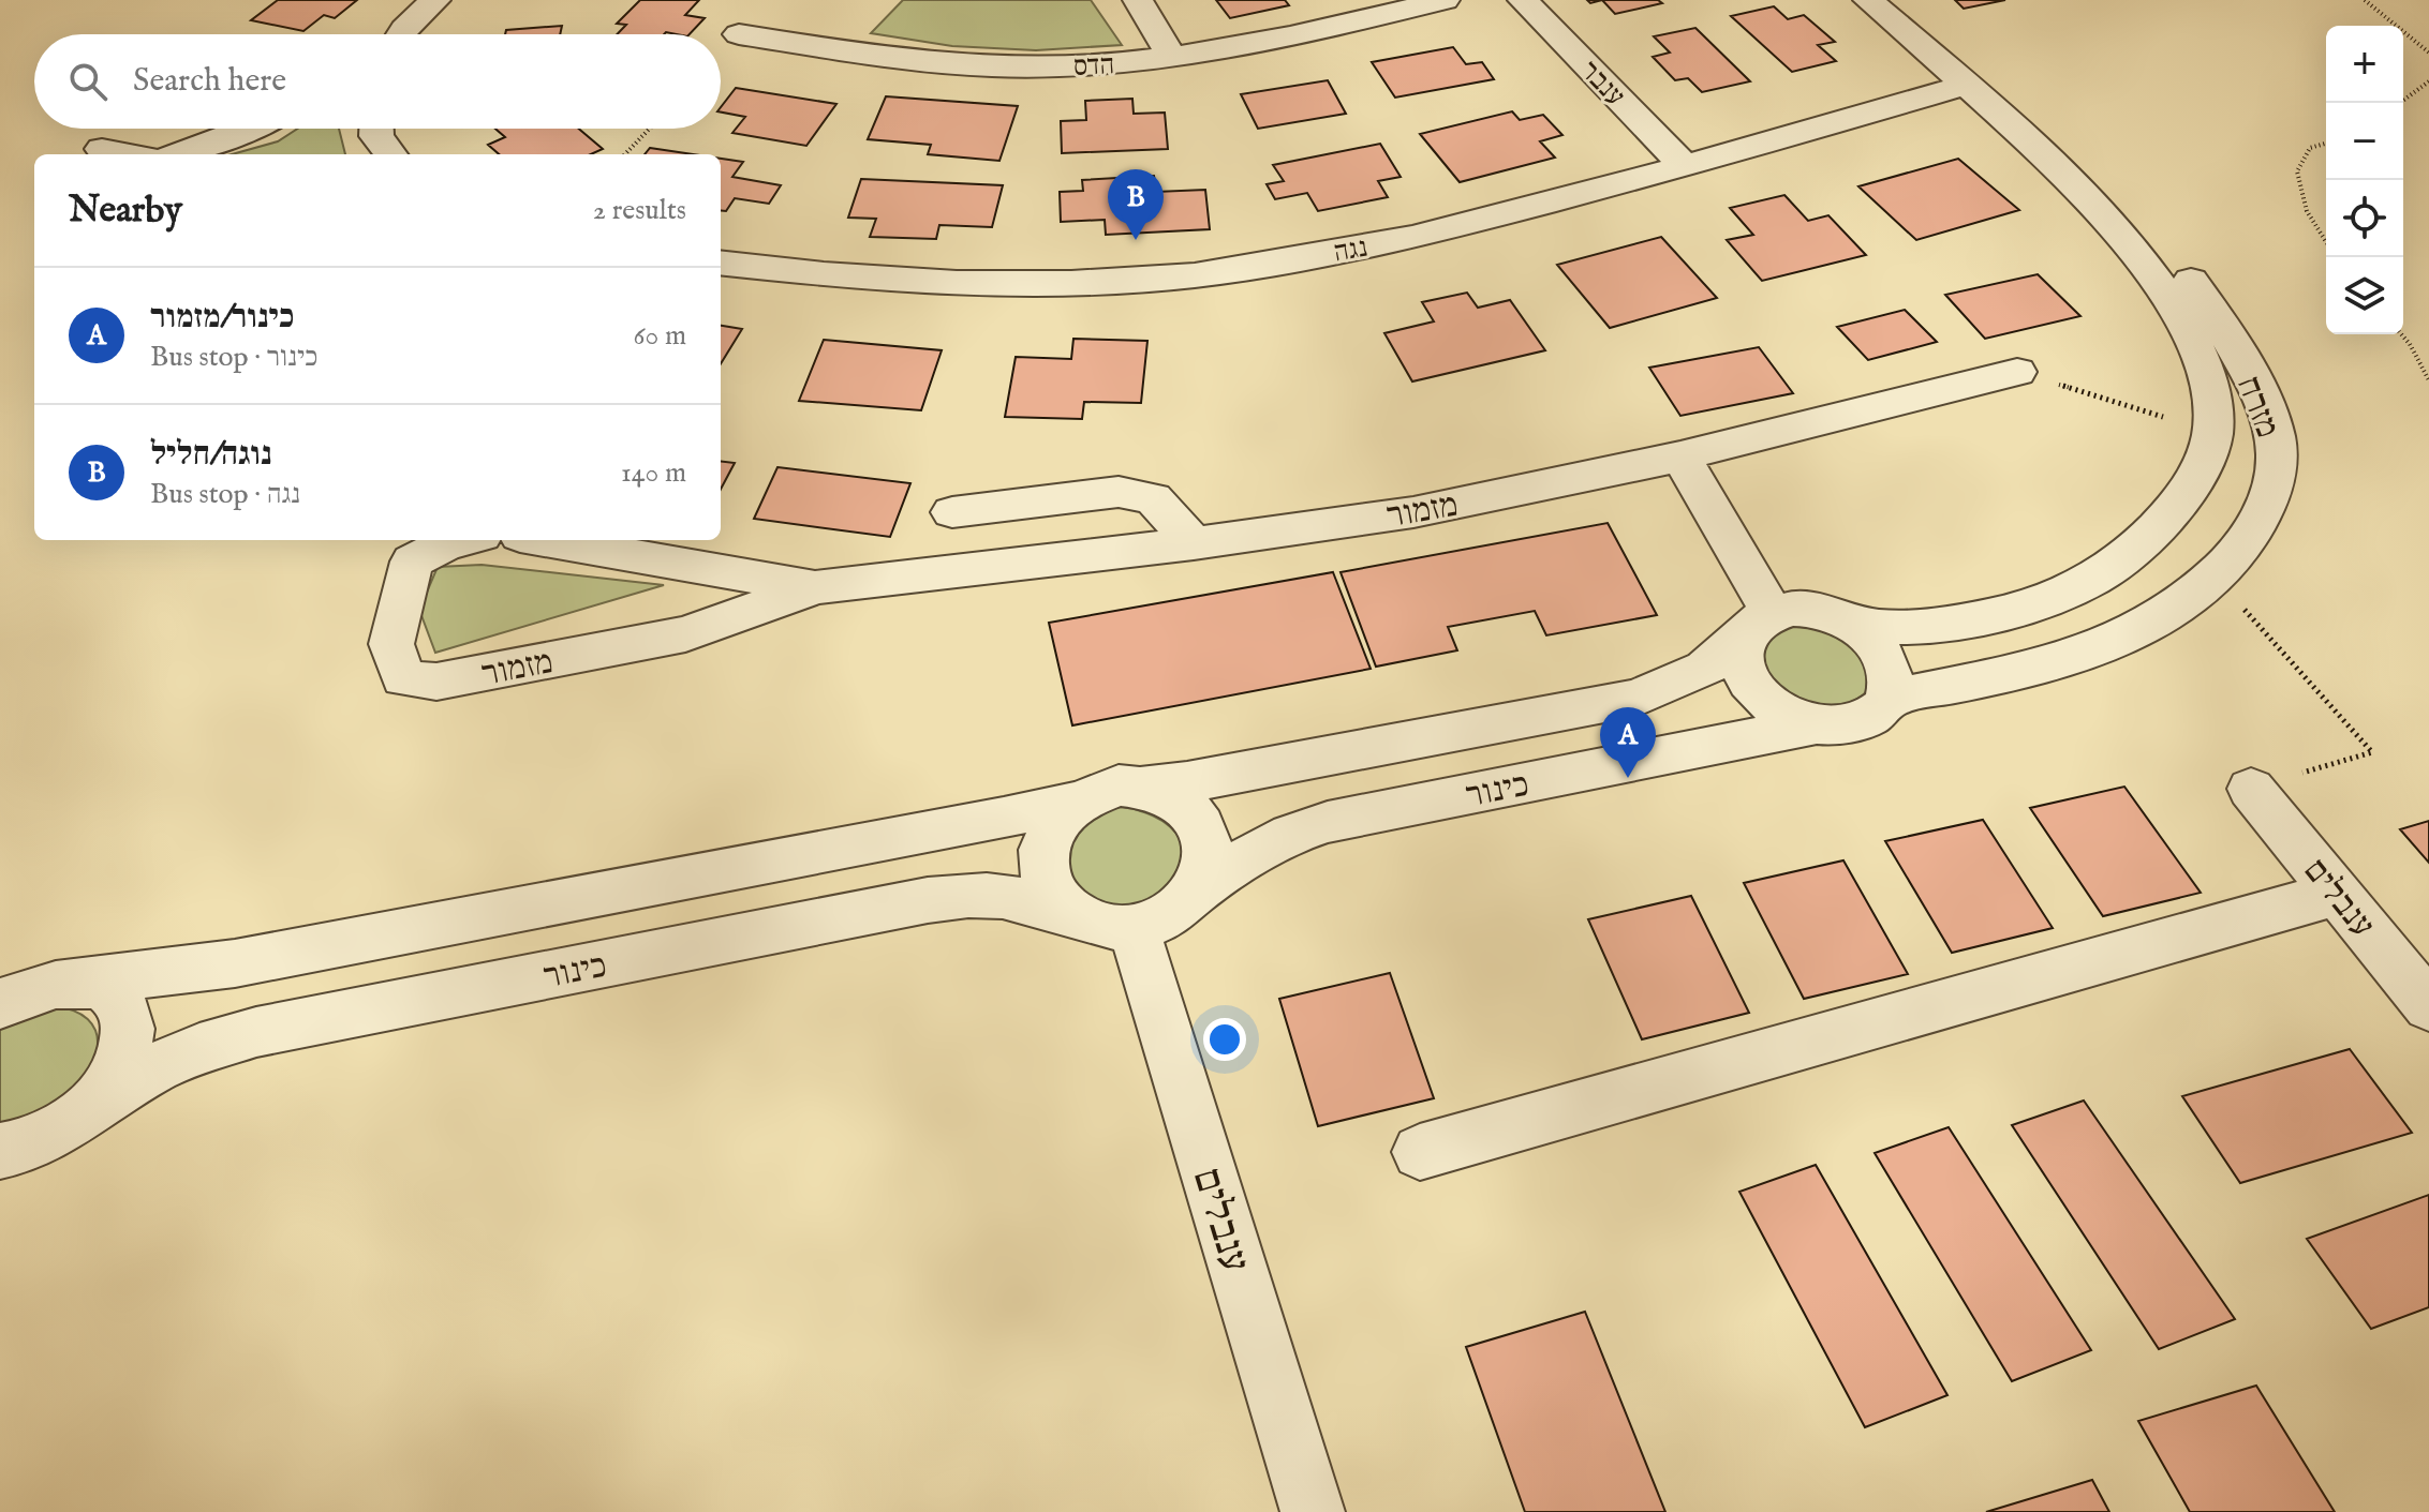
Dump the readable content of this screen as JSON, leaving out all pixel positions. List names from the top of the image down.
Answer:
{
  "streets": {
    "street": [
      "הדס",
      "ענבר",
      "נגה",
      "מזרח",
      "מזמור",
      "כינור",
      "ענבלים"
    ]
  },
  "crossings": [
    ["ענבר", "נגה"],
    ["נגה", "מזרח"],
    ["מזרח", "כינור"],
    ["כינור", "ענבלים"]
  ],
  "page": {
    "map_buttons": ["+", "−"],
    "search": "Search here",
    "heading": ["Nearby", "2 results"],
    "pins": ["B", "A"],
    "list": [
      {
        "mark": "A",
        "name": "כינור/מזמור",
        "note": "Bus stop · כינור",
        "value": "60 m"
      },
      {
        "mark": "B",
        "name": "נוגה/חליל",
        "note": "Bus stop · נגה",
        "value": "140 m"
      }
    ]
  }
}
